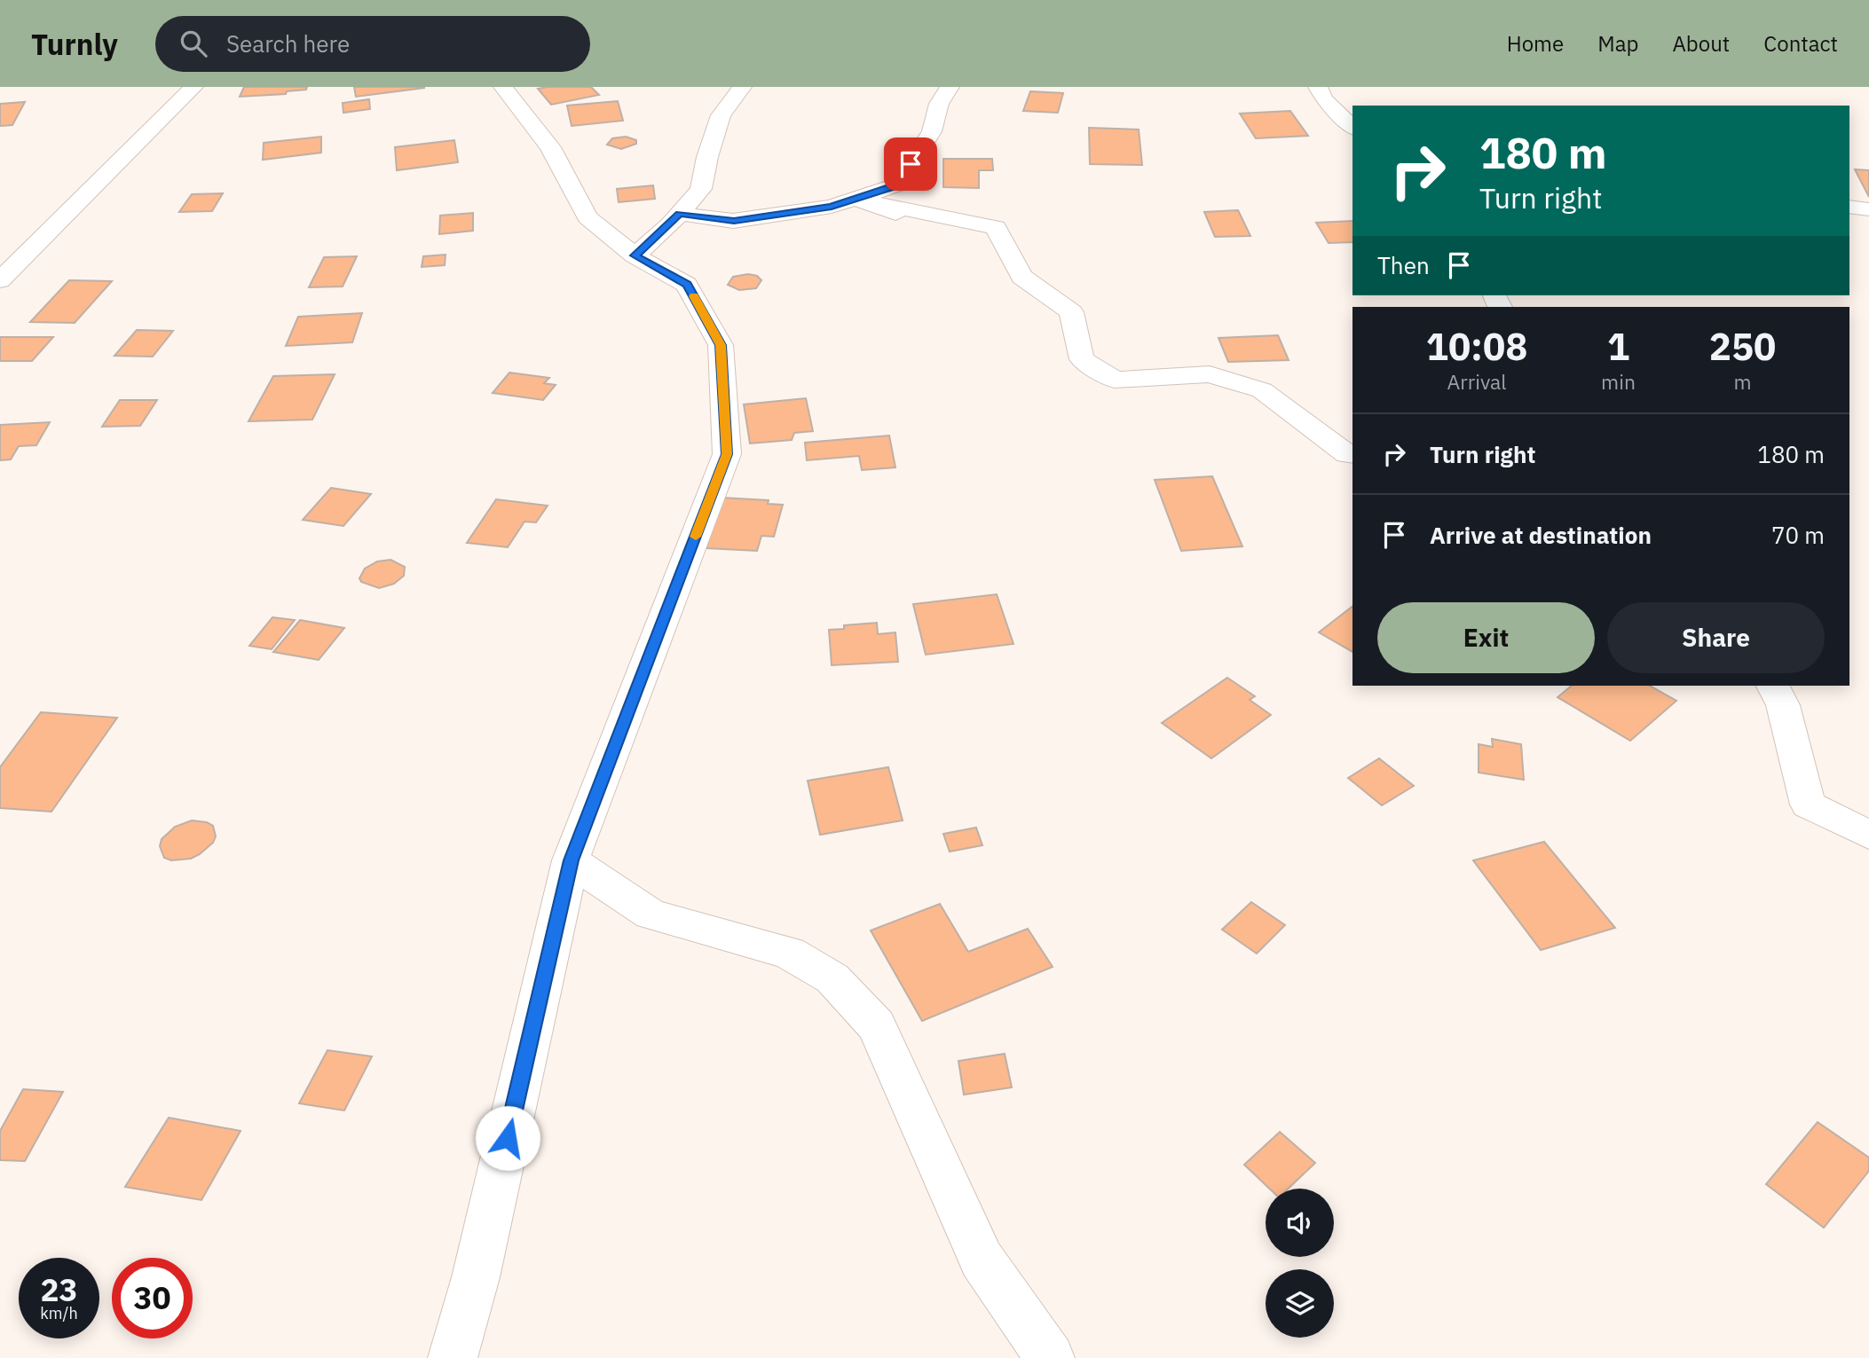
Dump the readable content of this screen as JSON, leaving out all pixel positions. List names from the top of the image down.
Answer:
{
  "page": {
    "header": "Turnly",
    "search": "Search here",
    "nav": [
      "Home",
      "Map",
      "About",
      "Contact"
    ],
    "turn": ["180 m", "Turn right"],
    "then": "Then",
    "eta": [
      "10:08",
      "Arrival",
      "1",
      "min",
      "250",
      "m"
    ],
    "list": [
      {
        "name": "Turn right",
        "value": "180 m"
      },
      {
        "name": "Arrive at destination",
        "value": "70 m"
      }
    ],
    "buttons": ["Exit", "Share"],
    "speed": "23 km/h",
    "limit": "30"
  }
}
